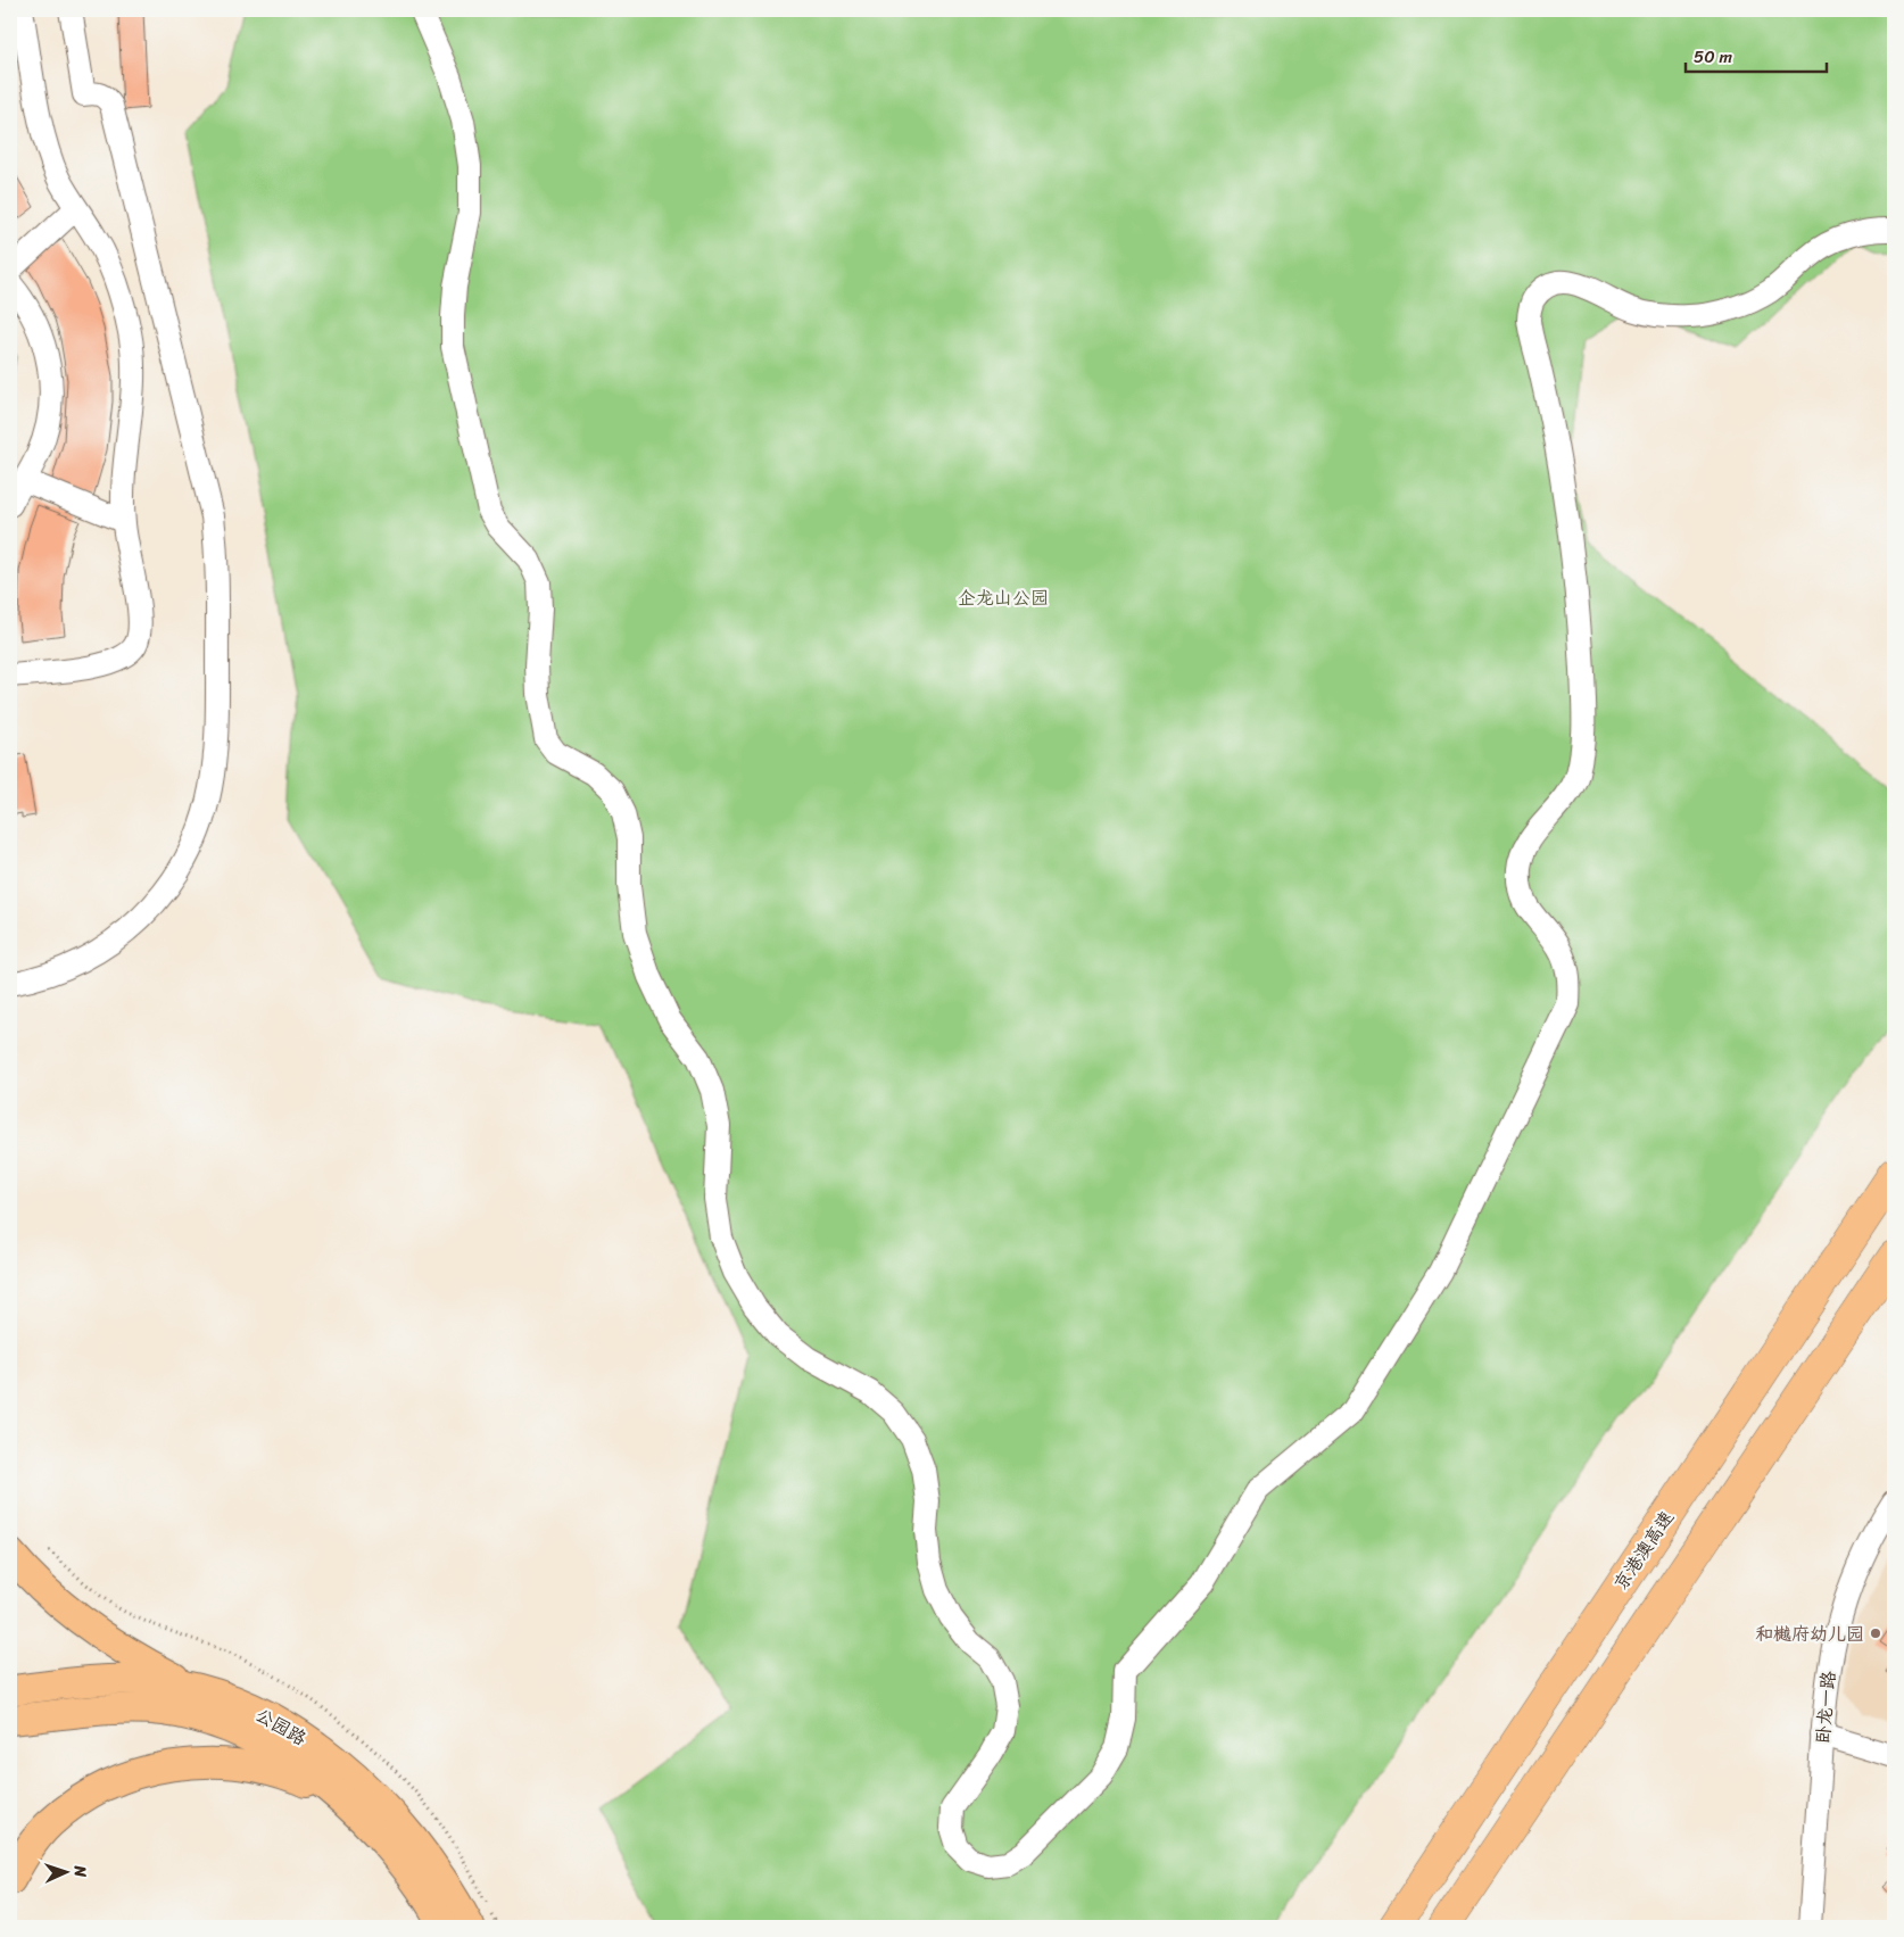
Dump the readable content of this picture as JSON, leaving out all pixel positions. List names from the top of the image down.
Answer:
{
  "streets": {
    "highway": ["京港澳高速"],
    "main road": ["公园路"],
    "street": ["卧龙一路"]
  },
  "parks": ["企龙山公园"],
  "places": ["和樾府幼儿园"],
  "scale_bar": "50 m",
  "north": "right"
}
